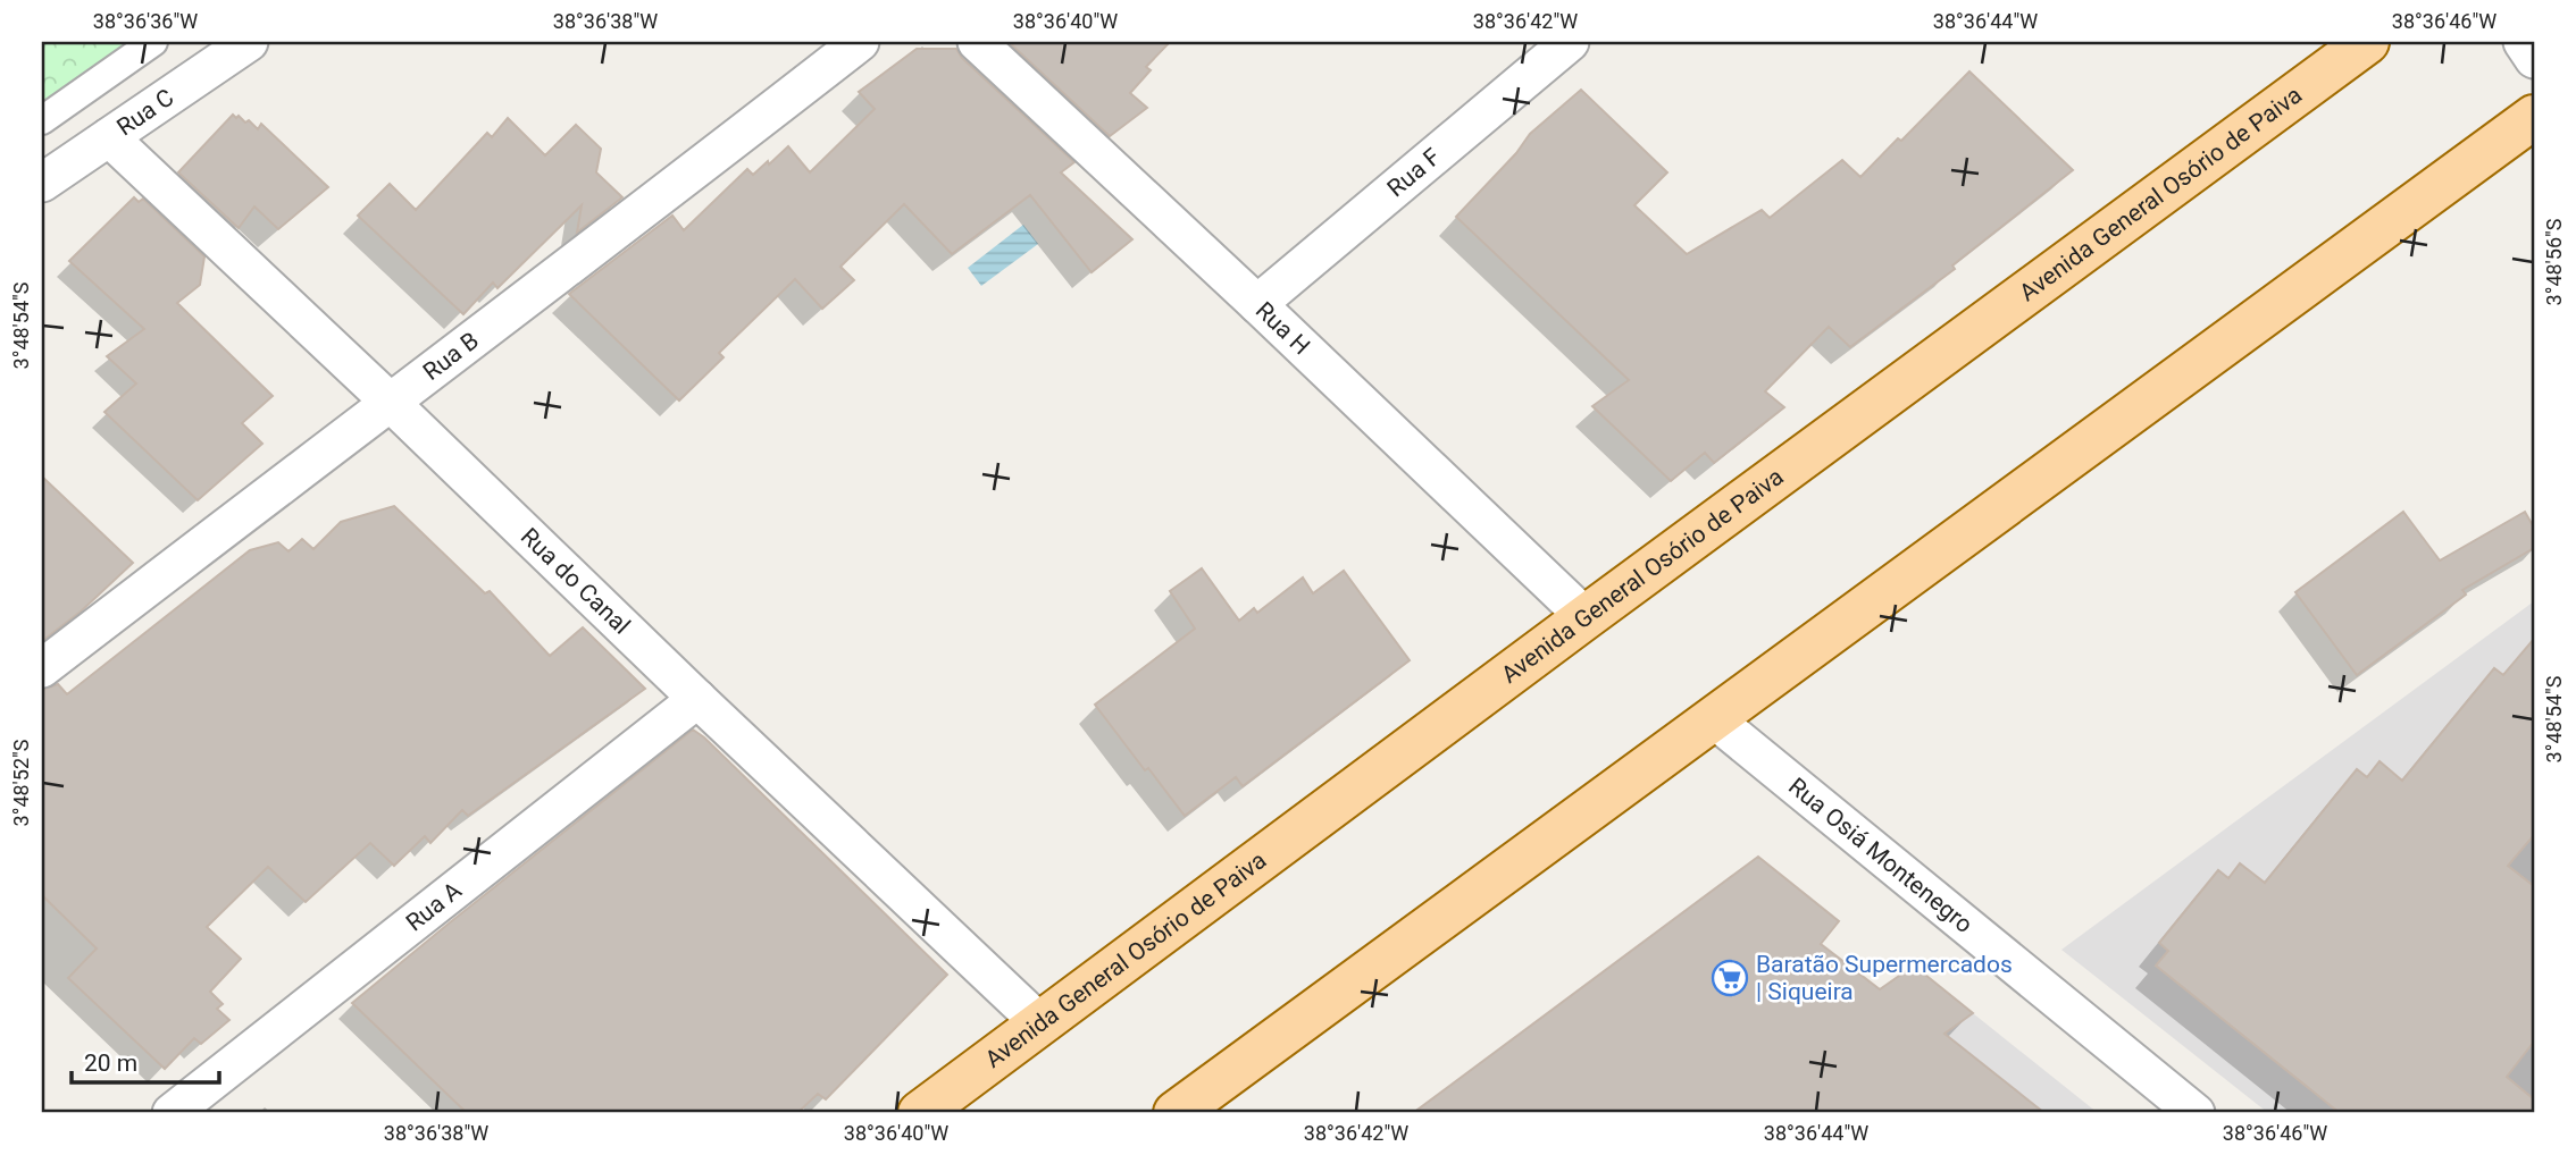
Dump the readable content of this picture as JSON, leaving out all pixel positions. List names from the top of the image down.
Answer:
{
  "streets": {
    "main road": ["Avenida General Osório de Paiva"],
    "street": [
      "Rua C",
      "Rua F",
      "Rua H",
      "Rua B",
      "Rua do Canal",
      "Rua Osiá Montenegro",
      "Rua A"
    ]
  },
  "crossings": [
    ["Rua C", "Rua do Canal"],
    ["Rua F", "Rua H"],
    ["Avenida General Osório de Paiva", "Rua H"],
    ["Avenida General Osório de Paiva", "Rua do Canal"],
    ["Rua B", "Rua do Canal"],
    ["Rua do Canal", "Rua A"]
  ],
  "places": {
    "supermarket": ["Baratão Supermercados | Siqueira"]
  },
  "scale_bar": "20 m",
  "coordinates": [
    "38°36'36\"W",
    "38°36'38\"W",
    "38°36'40\"W",
    "38°36'42\"W",
    "38°36'44\"W",
    "38°36'46\"W",
    "3°48'56\"S",
    "3°48'54\"S",
    "3°48'52\"S"
  ]
}
